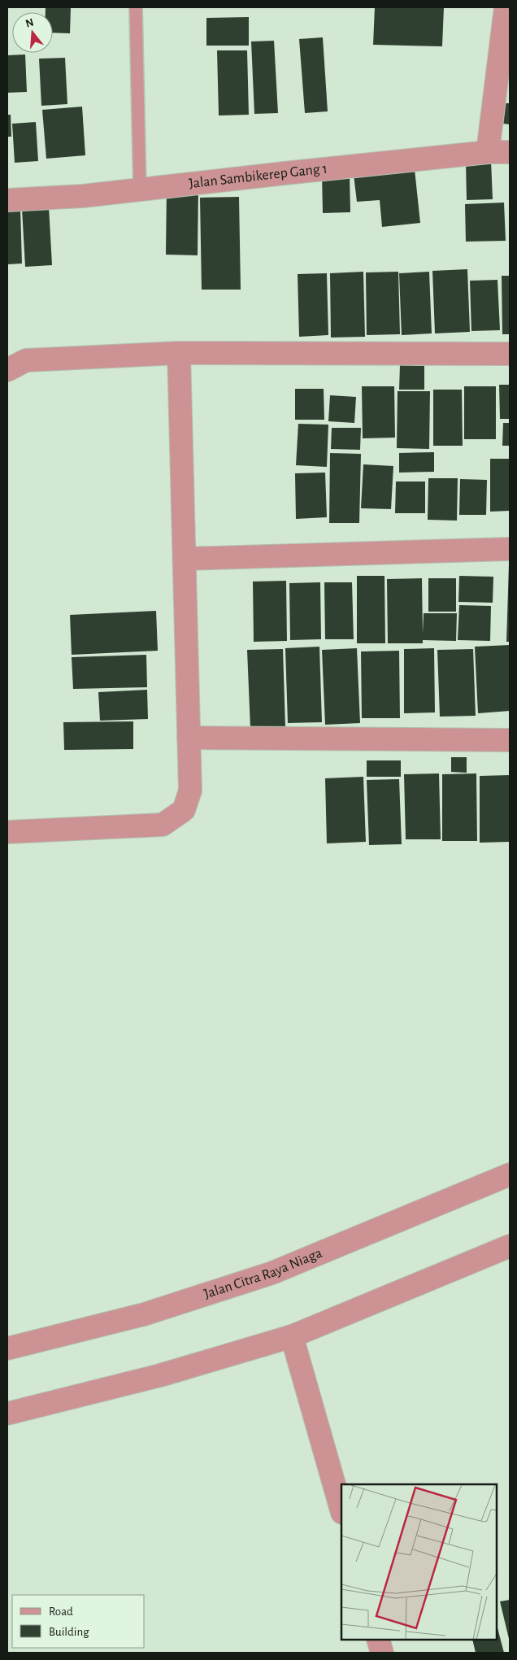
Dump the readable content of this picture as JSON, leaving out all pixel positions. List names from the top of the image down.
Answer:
{
  "streets": {
    "street": ["Jalan Sambikerep Gang 1", "Jalan Citra Raya Niaga"]
  },
  "legend": ["Road", "Building"],
  "north": "top"
}
